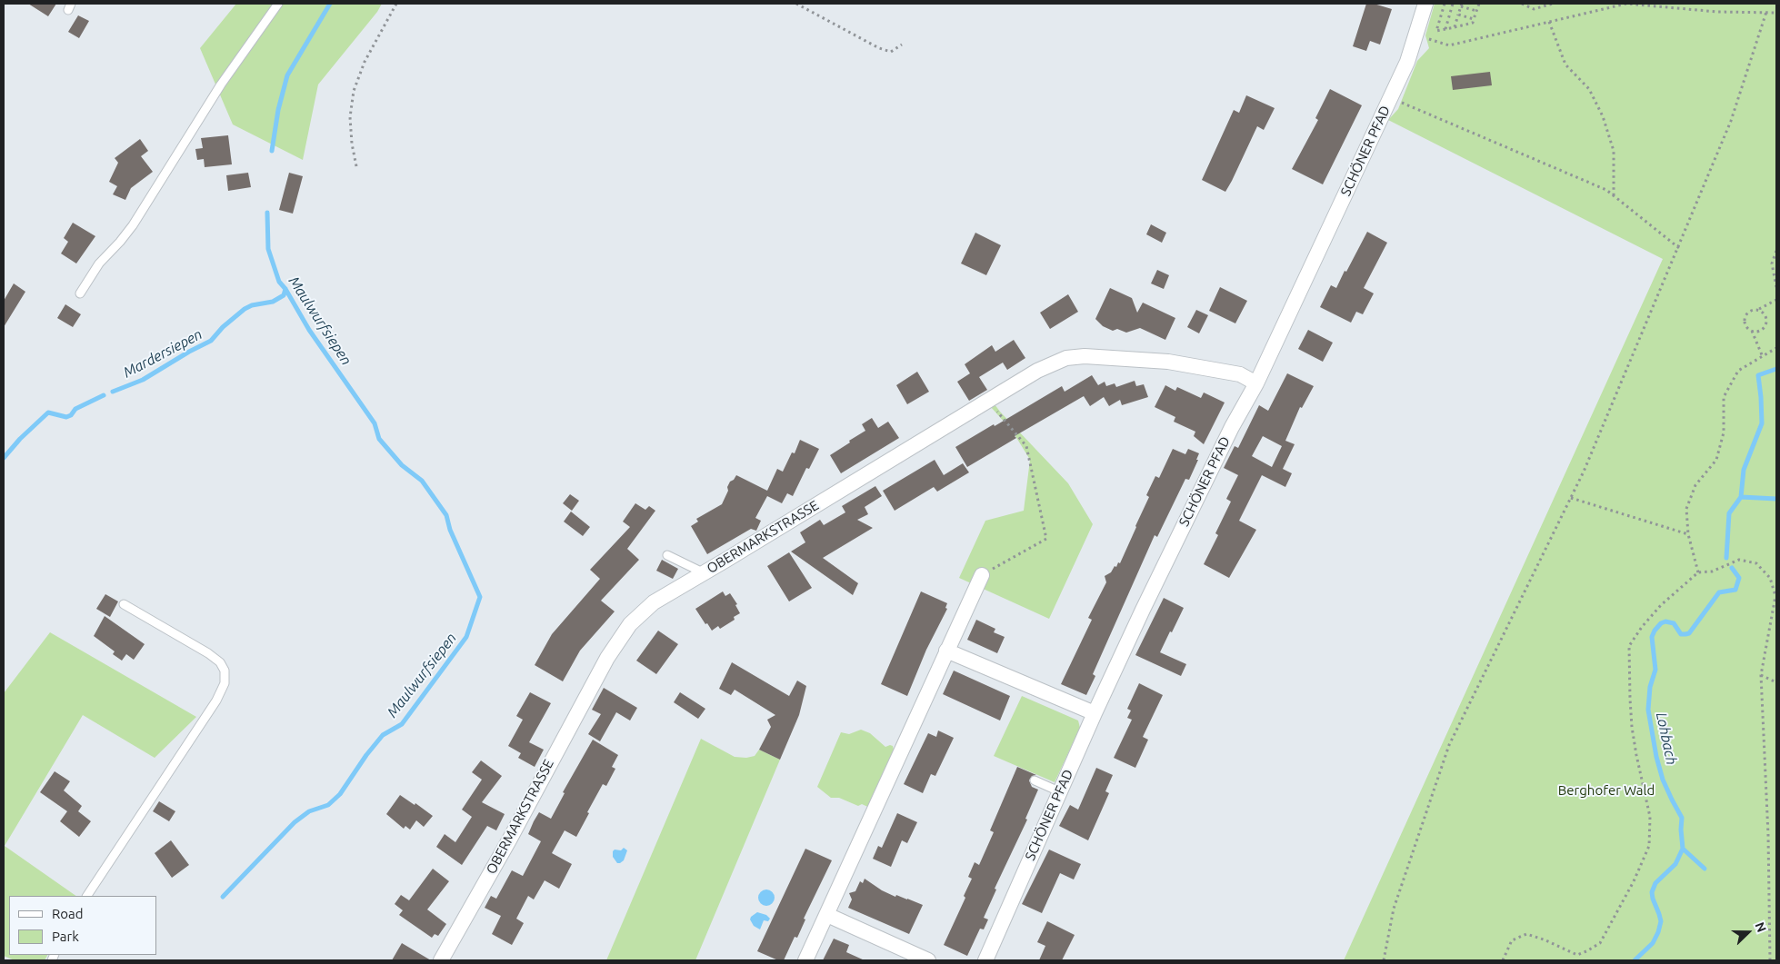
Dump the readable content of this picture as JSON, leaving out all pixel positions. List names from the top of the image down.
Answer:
{
  "streets": {
    "street": ["SCHÖNER PFAD", "OBERMARKSTRASSE"]
  },
  "crossings": [
    ["SCHÖNER PFAD", "OBERMARKSTRASSE"]
  ],
  "water": ["Maulwurfsiepen", "Mardersiepen", "Lohbach"],
  "parks": ["Berghofer Wald"],
  "legend": ["Road", "Park"],
  "north": "right"
}
